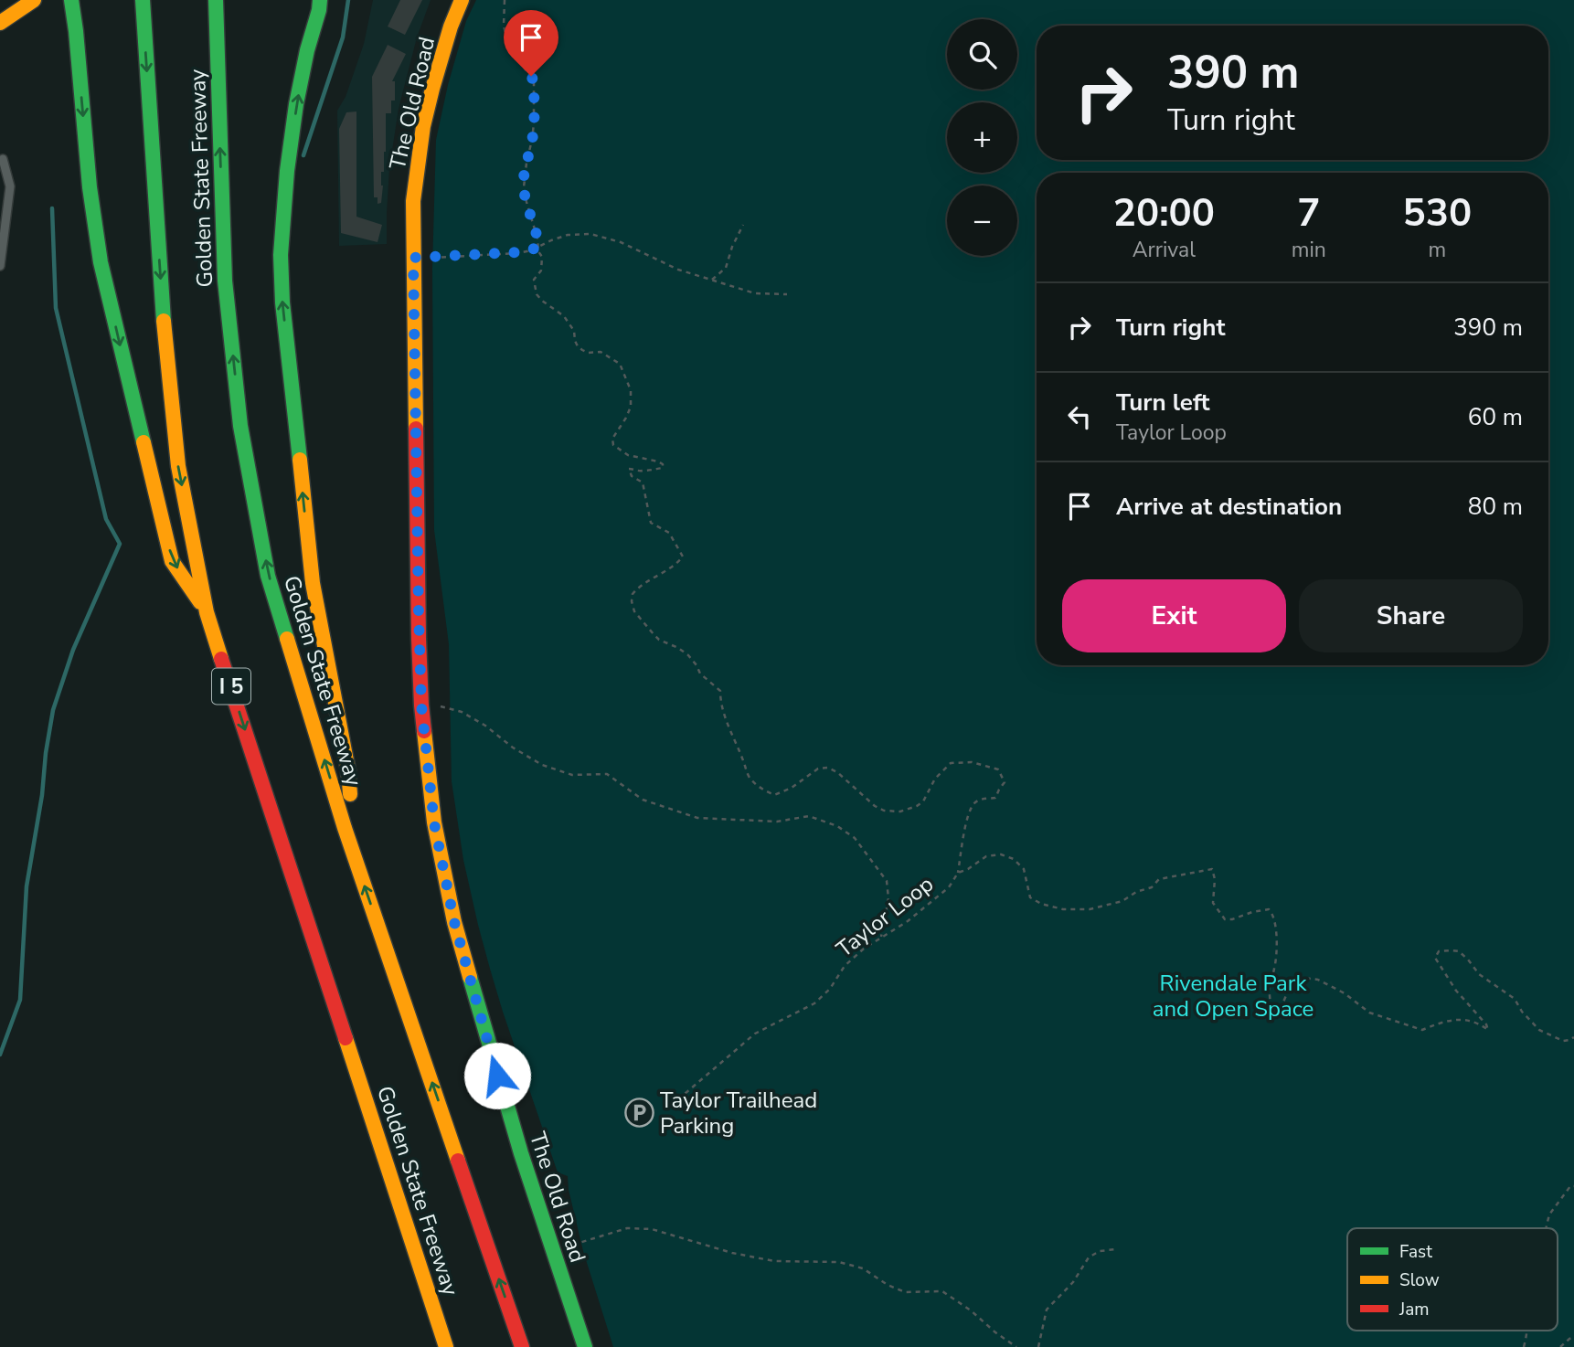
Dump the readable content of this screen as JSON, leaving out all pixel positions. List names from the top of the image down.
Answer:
{
  "streets": {
    "main road": ["The Old Road", "Golden State Freeway", "I 5"],
    "path": ["Taylor Loop"]
  },
  "parks": ["Rivendale Park and Open Space"],
  "places": {
    "parking": ["Taylor Trailhead Parking"]
  },
  "legend": ["Fast", "Slow", "Jam"],
  "page": {
    "map_buttons": ["+", "−"],
    "turn": ["390 m", "Turn right"],
    "eta": [
      "20:00",
      "Arrival",
      "7",
      "min",
      "530",
      "m"
    ],
    "list": [
      {
        "name": "Turn right",
        "value": "390 m"
      },
      {
        "name": "Turn left",
        "note": "Taylor Loop",
        "value": "60 m"
      },
      {
        "name": "Arrive at destination",
        "value": "80 m"
      }
    ],
    "buttons": ["Exit", "Share"]
  }
}
